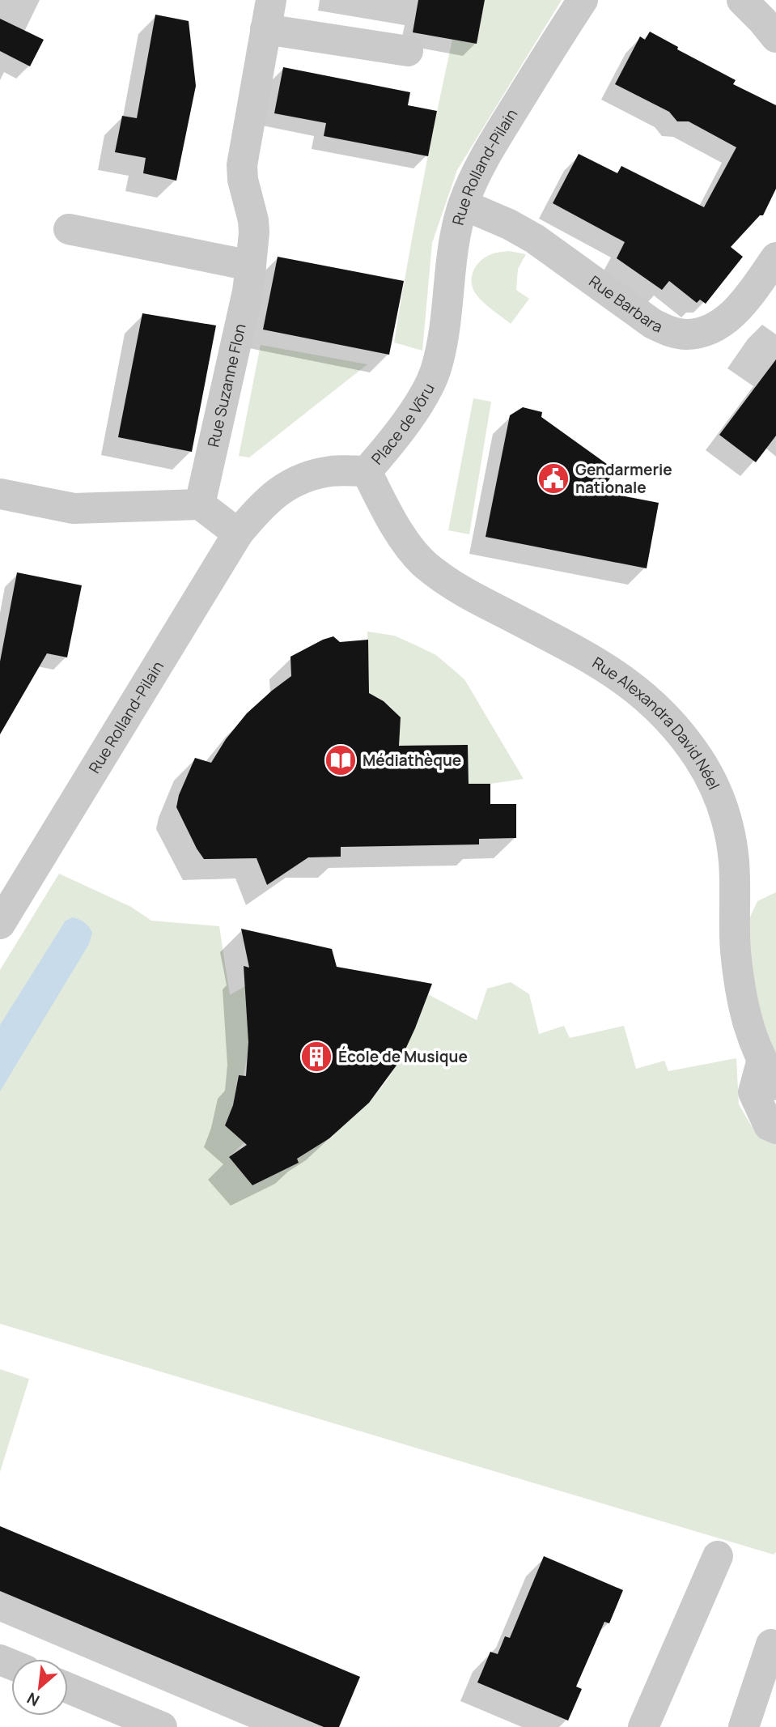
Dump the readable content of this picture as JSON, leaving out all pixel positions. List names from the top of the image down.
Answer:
{
  "streets": {
    "street": [
      "Rue Rolland-Pilain",
      "Rue Barbara",
      "Rue Suzanne Flon",
      "Place de Võru",
      "Rue Alexandra David Néel"
    ]
  },
  "crossings": [
    ["Rue Rolland-Pilain", "Rue Barbara"],
    ["Rue Rolland-Pilain", "Place de Võru"],
    ["Place de Võru", "Rue Alexandra David Néel"]
  ],
  "places": {
    "public building": ["Gendarmerie nationale"],
    "library": ["Médiathèque"],
    "building": ["École de Musique"]
  },
  "north": "bottom left"
}
